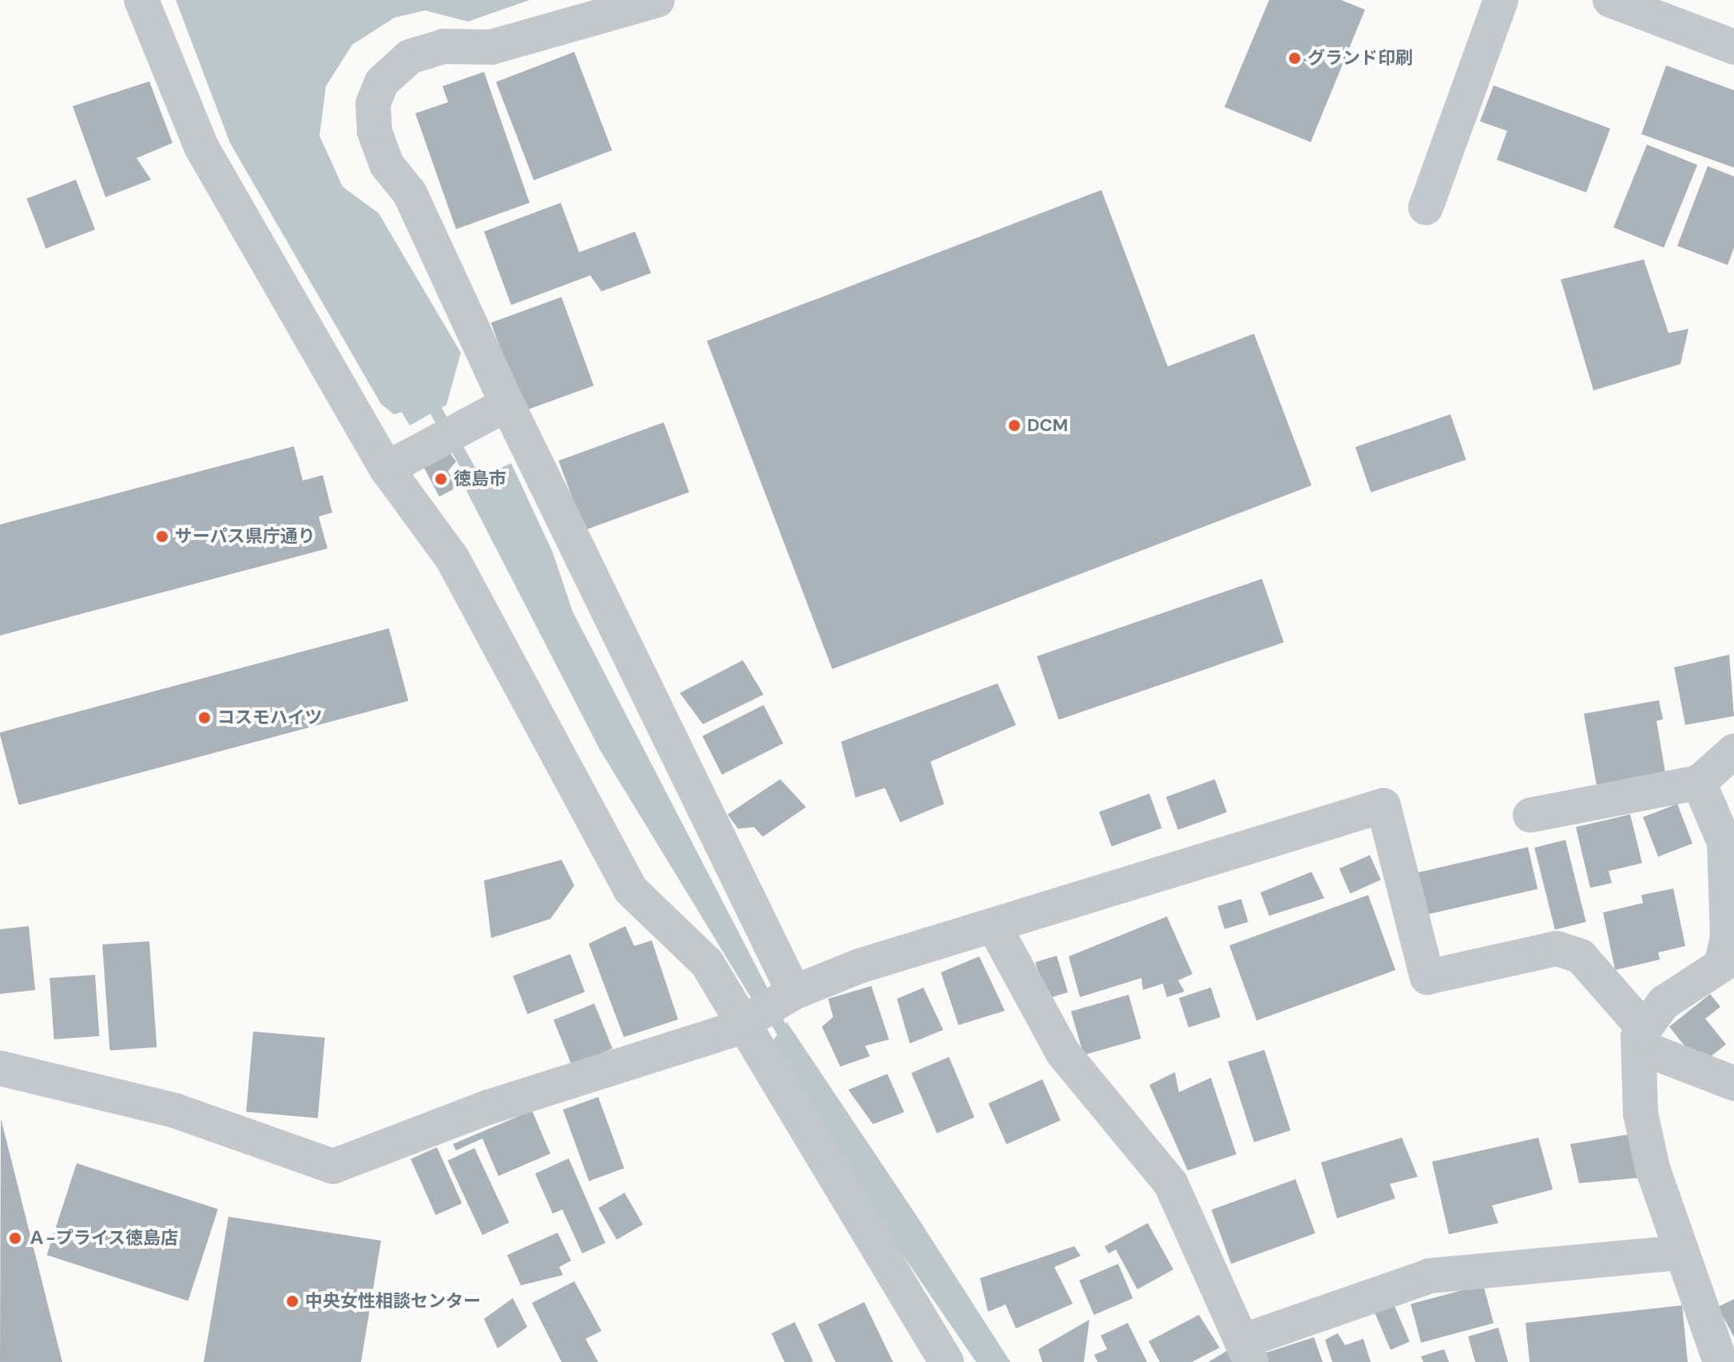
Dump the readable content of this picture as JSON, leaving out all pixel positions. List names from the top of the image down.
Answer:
{
  "places": [
    "グランド印刷",
    "DCM",
    "徳島市",
    "サーパス県庁通り",
    "コスモハイツ",
    "Ａ−プライス徳島店",
    "中央女性相談センター"
  ]
}
